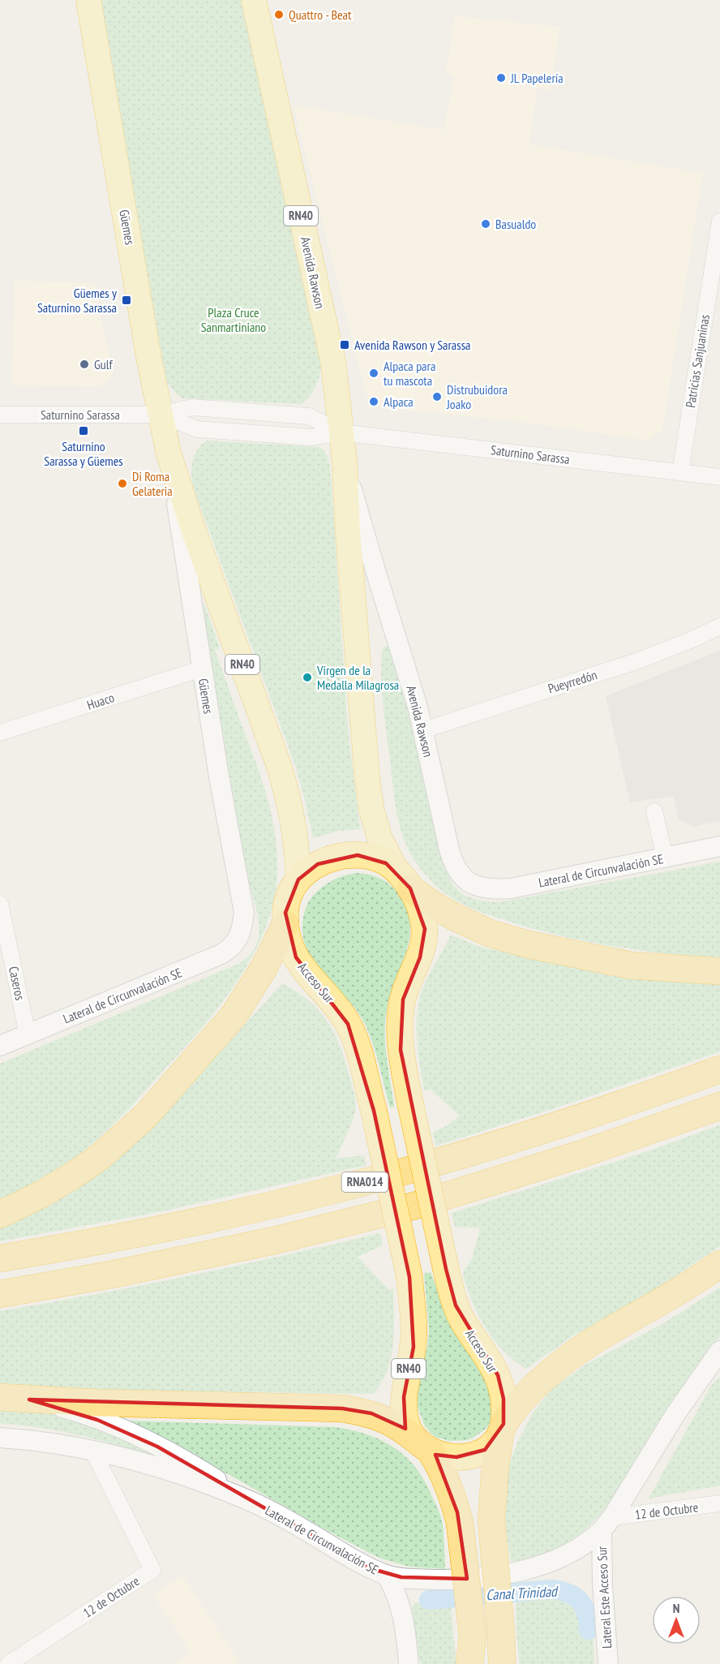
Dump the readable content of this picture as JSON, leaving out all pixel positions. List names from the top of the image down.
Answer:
{
  "streets": {
    "highway": ["RN40", "Acceso Sur", "RNA014"],
    "main road": ["Güemes", "Avenida Rawson"],
    "street": [
      "Patricias Sanjuaninas",
      "Saturnino Sarassa",
      "Pueyrredón",
      "Huaco",
      "Lateral de Circunvalación SE",
      "Caseros",
      "12 de Octubre",
      "Lateral Este Acceso Sur"
    ]
  },
  "crossings": [
    ["Güemes", "Saturnino Sarassa"],
    ["Güemes", "Huaco"],
    ["Güemes", "Lateral de Circunvalación SE"],
    ["Güemes", "Acceso Sur"],
    ["Avenida Rawson", "Saturnino Sarassa"],
    ["Avenida Rawson", "Pueyrredón"],
    ["Avenida Rawson", "Lateral de Circunvalación SE"],
    ["Avenida Rawson", "Acceso Sur"],
    ["Patricias Sanjuaninas", "Saturnino Sarassa"],
    ["Lateral de Circunvalación SE", "Caseros"],
    ["Lateral de Circunvalación SE", "12 de Octubre"],
    ["Lateral de Circunvalación SE", "Lateral Este Acceso Sur"],
    ["12 de Octubre", "Lateral Este Acceso Sur"]
  ],
  "water": ["Canal Trinidad"],
  "parks": ["Plaza Cruce Sanmartiniano"],
  "places": {
    "other": [
      "Quattro - Beat",
      "JL Papelería",
      "Basualdo",
      "Gulf",
      "Alpaca para tu mascota",
      "Distrubuidora Joako",
      "Alpaca",
      "Di Roma Gelateria",
      "Virgen de la Medalla Milagrosa"
    ],
    "transit": ["Güemes y Saturnino Sarassa", "Avenida Rawson y Sarassa", "Saturnino Sarassa y Güemes"]
  },
  "north": "top"
}
